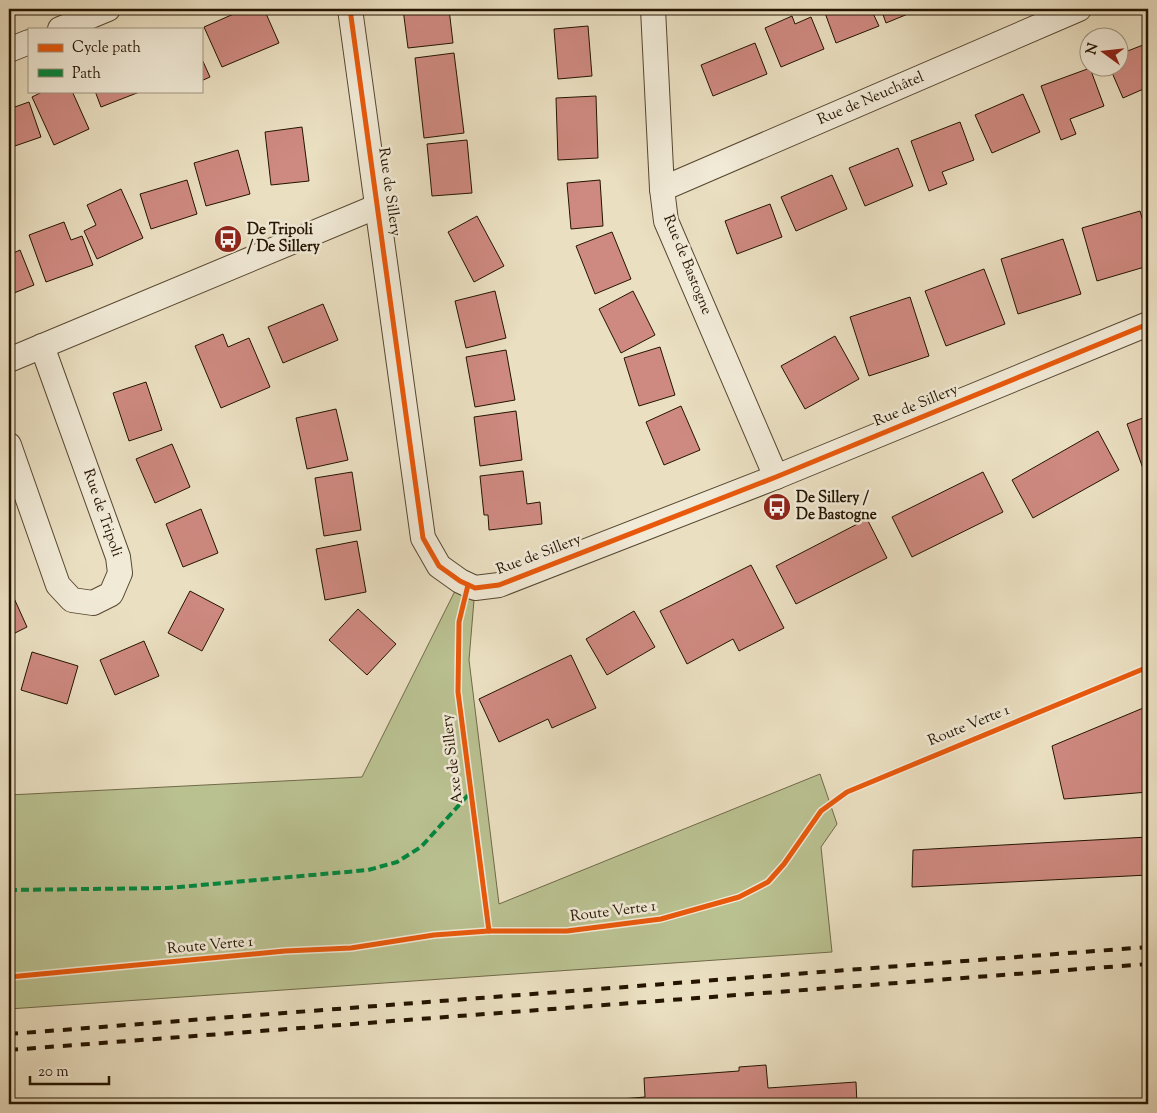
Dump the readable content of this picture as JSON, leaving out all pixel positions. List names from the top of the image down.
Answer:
{
  "streets": {
    "street": [
      "Rue de Neuchâtel",
      "Rue de Sillery",
      "Rue de Bastogne",
      "Rue de Tripoli"
    ],
    "cycle path": ["Route Verte 1", "Axe de Sillery"]
  },
  "crossings": [
    ["Rue de Neuchâtel", "Rue de Bastogne"],
    ["Rue de Sillery", "Rue de Bastogne"]
  ],
  "places": {
    "bus stop": ["De Tripoli / De Sillery", "De Sillery / De Bastogne"]
  },
  "legend": ["Cycle path", "Path"],
  "scale_bar": "20 m",
  "north": "left"
}
